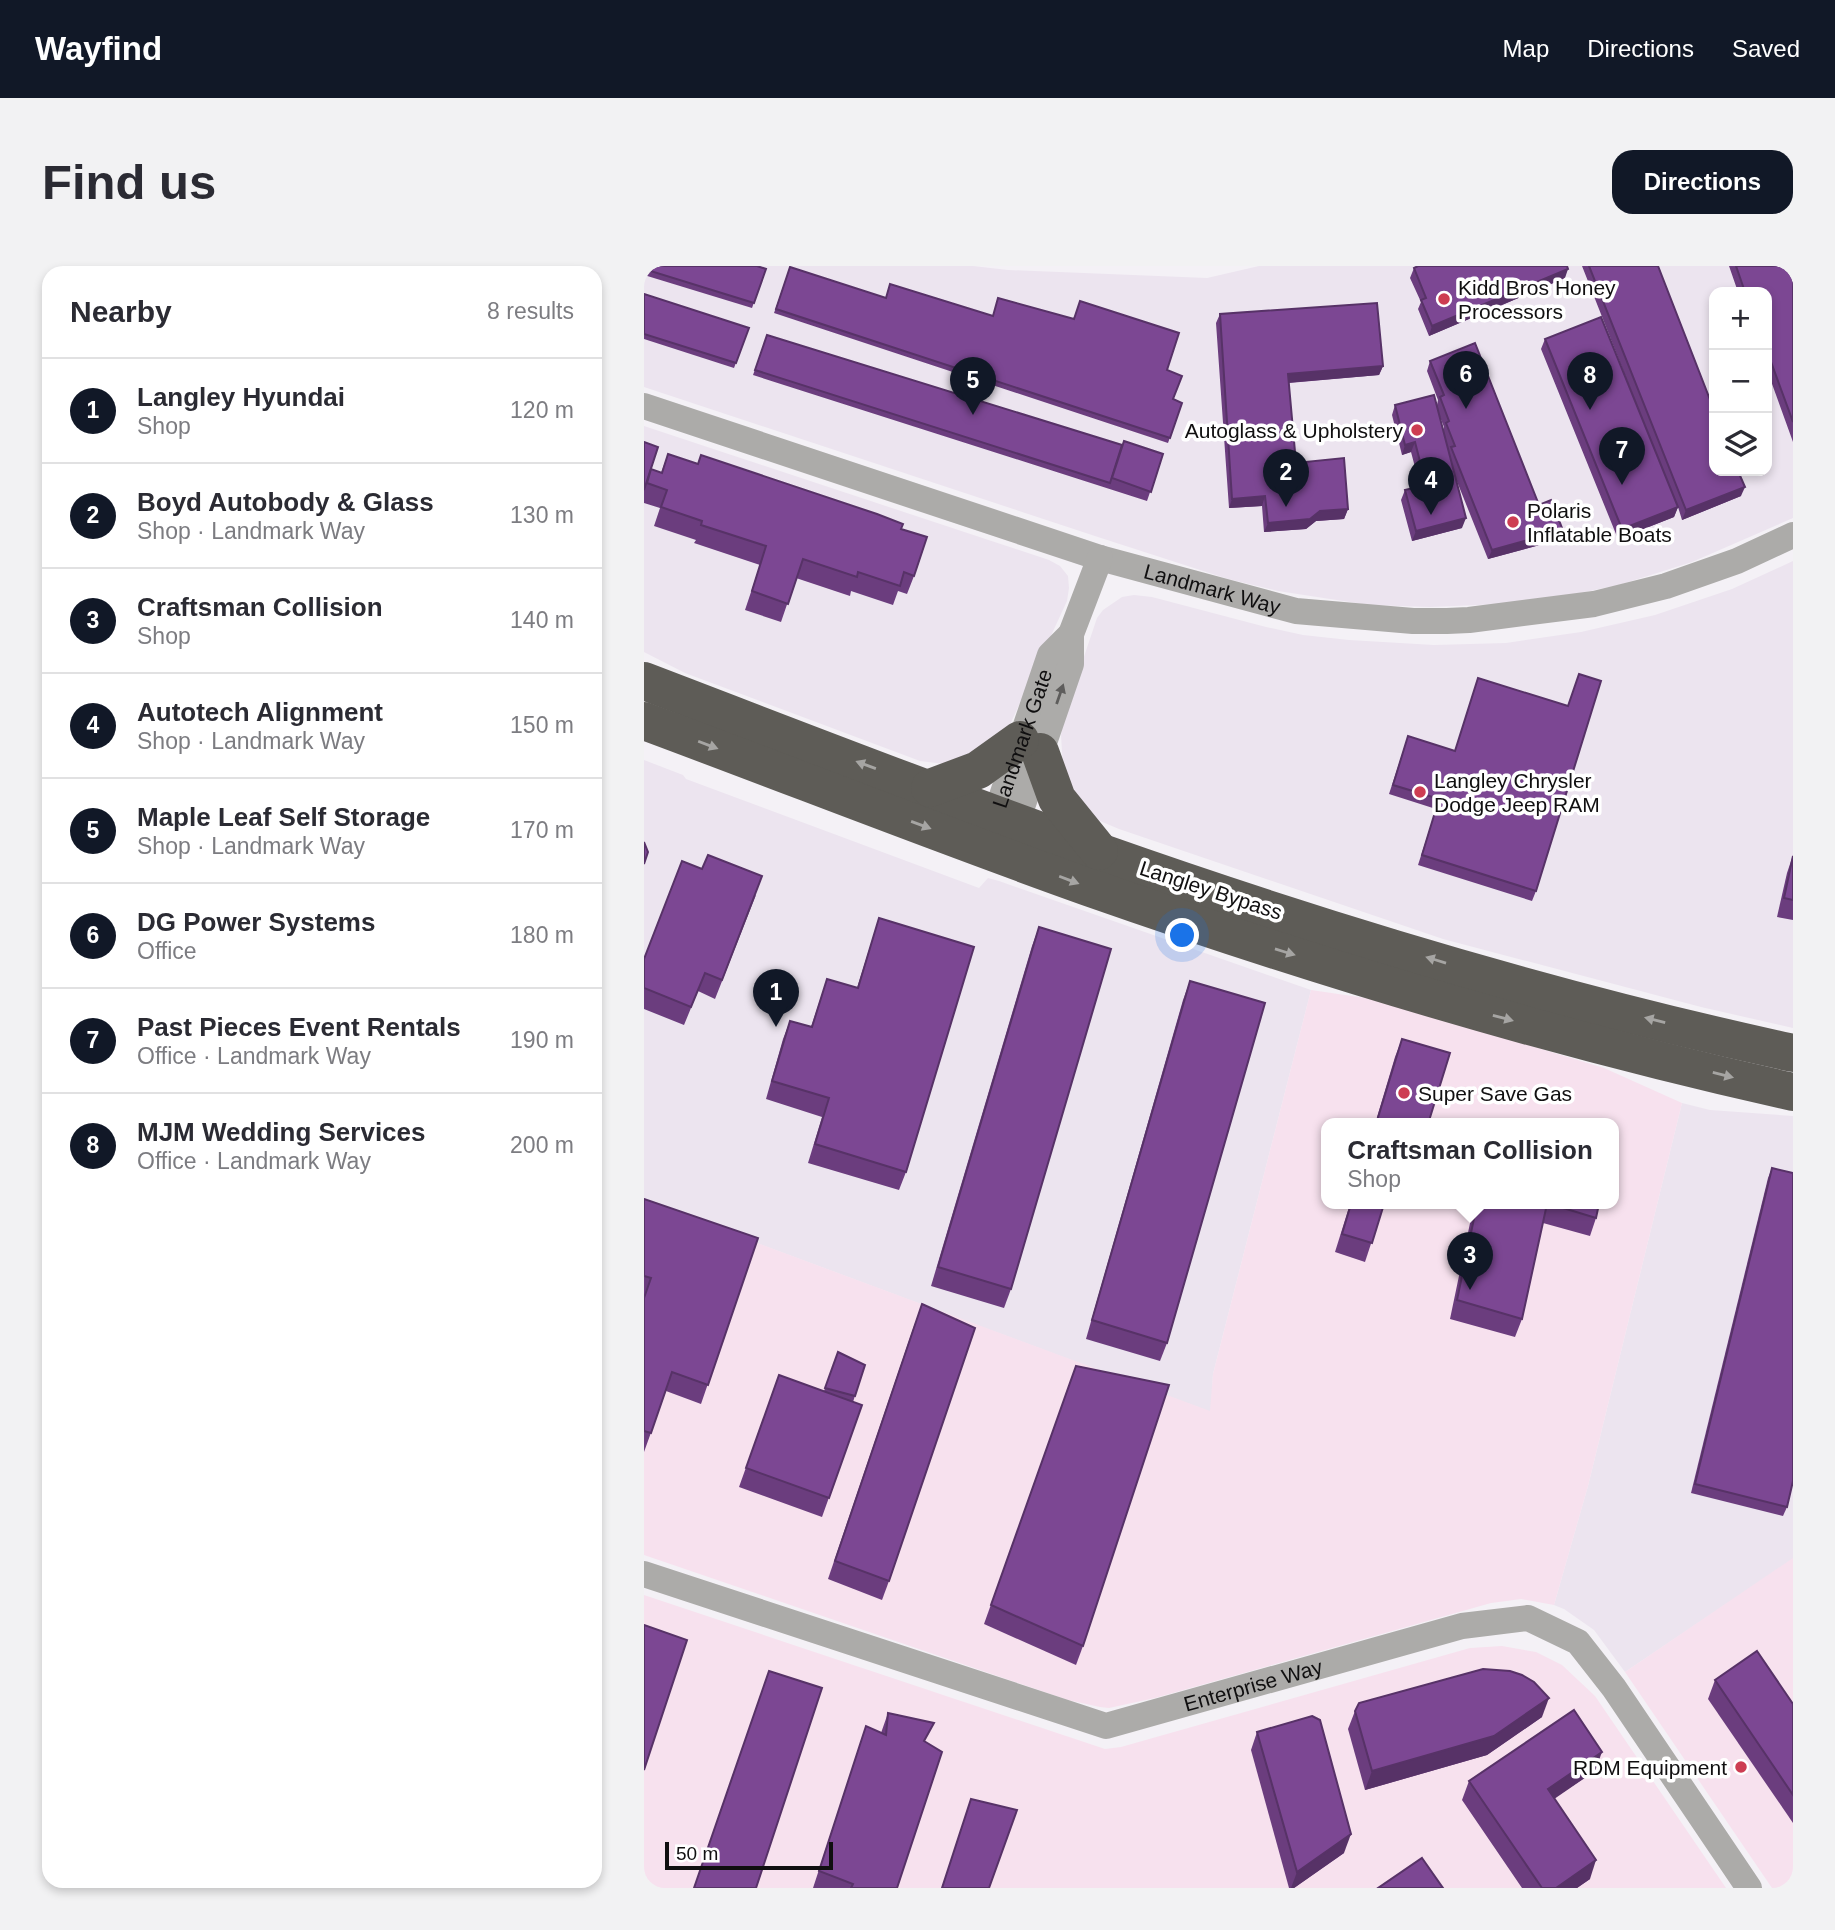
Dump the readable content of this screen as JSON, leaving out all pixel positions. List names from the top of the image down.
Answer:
{
  "streets": {
    "highway": ["Langley Bypass"],
    "street": ["Landmark Way", "Landmark Gate", "Enterprise Way"]
  },
  "crossings": [
    ["Landmark Way", "Landmark Gate"],
    ["Landmark Gate", "Langley Bypass"]
  ],
  "places": [
    "Kidd Bros Honey Processors",
    "Autoglass & Upholstery",
    "Polaris Inflatable Boats",
    "Langley Chrysler Dodge Jeep RAM",
    "Super Save Gas",
    "RDM Equipment"
  ],
  "scale_bar": "50 m",
  "page": {
    "header": "Wayfind",
    "nav": ["Map", "Directions", "Saved"],
    "buttons": "Directions",
    "title": "Find us",
    "heading": ["Nearby", "8 results"],
    "map_buttons": ["+", "−"],
    "pins": [
      "6",
      "8",
      "5",
      "7",
      "2",
      "4",
      "1",
      "3"
    ],
    "list": [
      {
        "mark": "1",
        "name": "Langley Hyundai",
        "note": "Shop",
        "value": "120 m"
      },
      {
        "mark": "2",
        "name": "Boyd Autobody & Glass",
        "note": "Shop · Landmark Way",
        "value": "130 m"
      },
      {
        "mark": "3",
        "name": "Craftsman Collision",
        "note": "Shop",
        "value": "140 m"
      },
      {
        "mark": "4",
        "name": "Autotech Alignment",
        "note": "Shop · Landmark Way",
        "value": "150 m"
      },
      {
        "mark": "5",
        "name": "Maple Leaf Self Storage",
        "note": "Shop · Landmark Way",
        "value": "170 m"
      },
      {
        "mark": "6",
        "name": "DG Power Systems",
        "note": "Office",
        "value": "180 m"
      },
      {
        "mark": "7",
        "name": "Past Pieces Event Rentals",
        "note": "Office · Landmark Way",
        "value": "190 m"
      },
      {
        "mark": "8",
        "name": "MJM Wedding Services",
        "note": "Office · Landmark Way",
        "value": "200 m"
      }
    ],
    "popup": ["Craftsman Collision", "Shop"],
    "scale": "50 m"
  }
}
